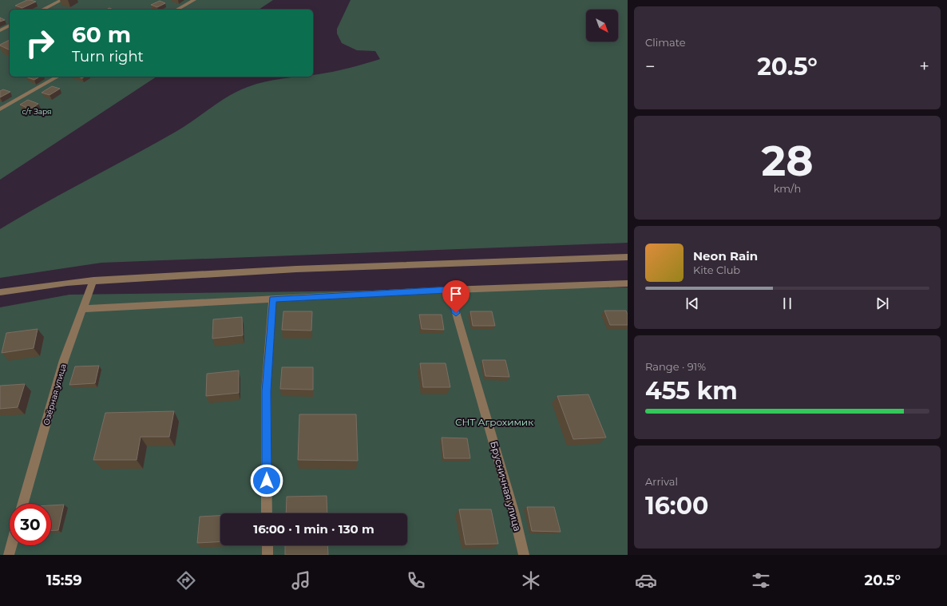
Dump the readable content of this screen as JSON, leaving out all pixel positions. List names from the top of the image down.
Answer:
{
  "streets": {
    "street": ["Озёрная улица", "Брусничная улица"]
  },
  "parks": ["с/т Заря", "СНТ Агрохимик"],
  "north": "bottom right",
  "page": {
    "tile": [
      "Climate",
      ["28", "km/h"],
      ["Range · 91%", "455 km"],
      ["Arrival", "16:00"]
    ],
    "turn": ["60 m", "Turn right"],
    "heat": ["−", "20.5°", "+"],
    "song": ["Neon Rain", "Kite Club"],
    "limit": "30",
    "trip": "16:00 · 1 min · 130 m",
    "tabs": ["15:59", "20.5°"]
  }
}
